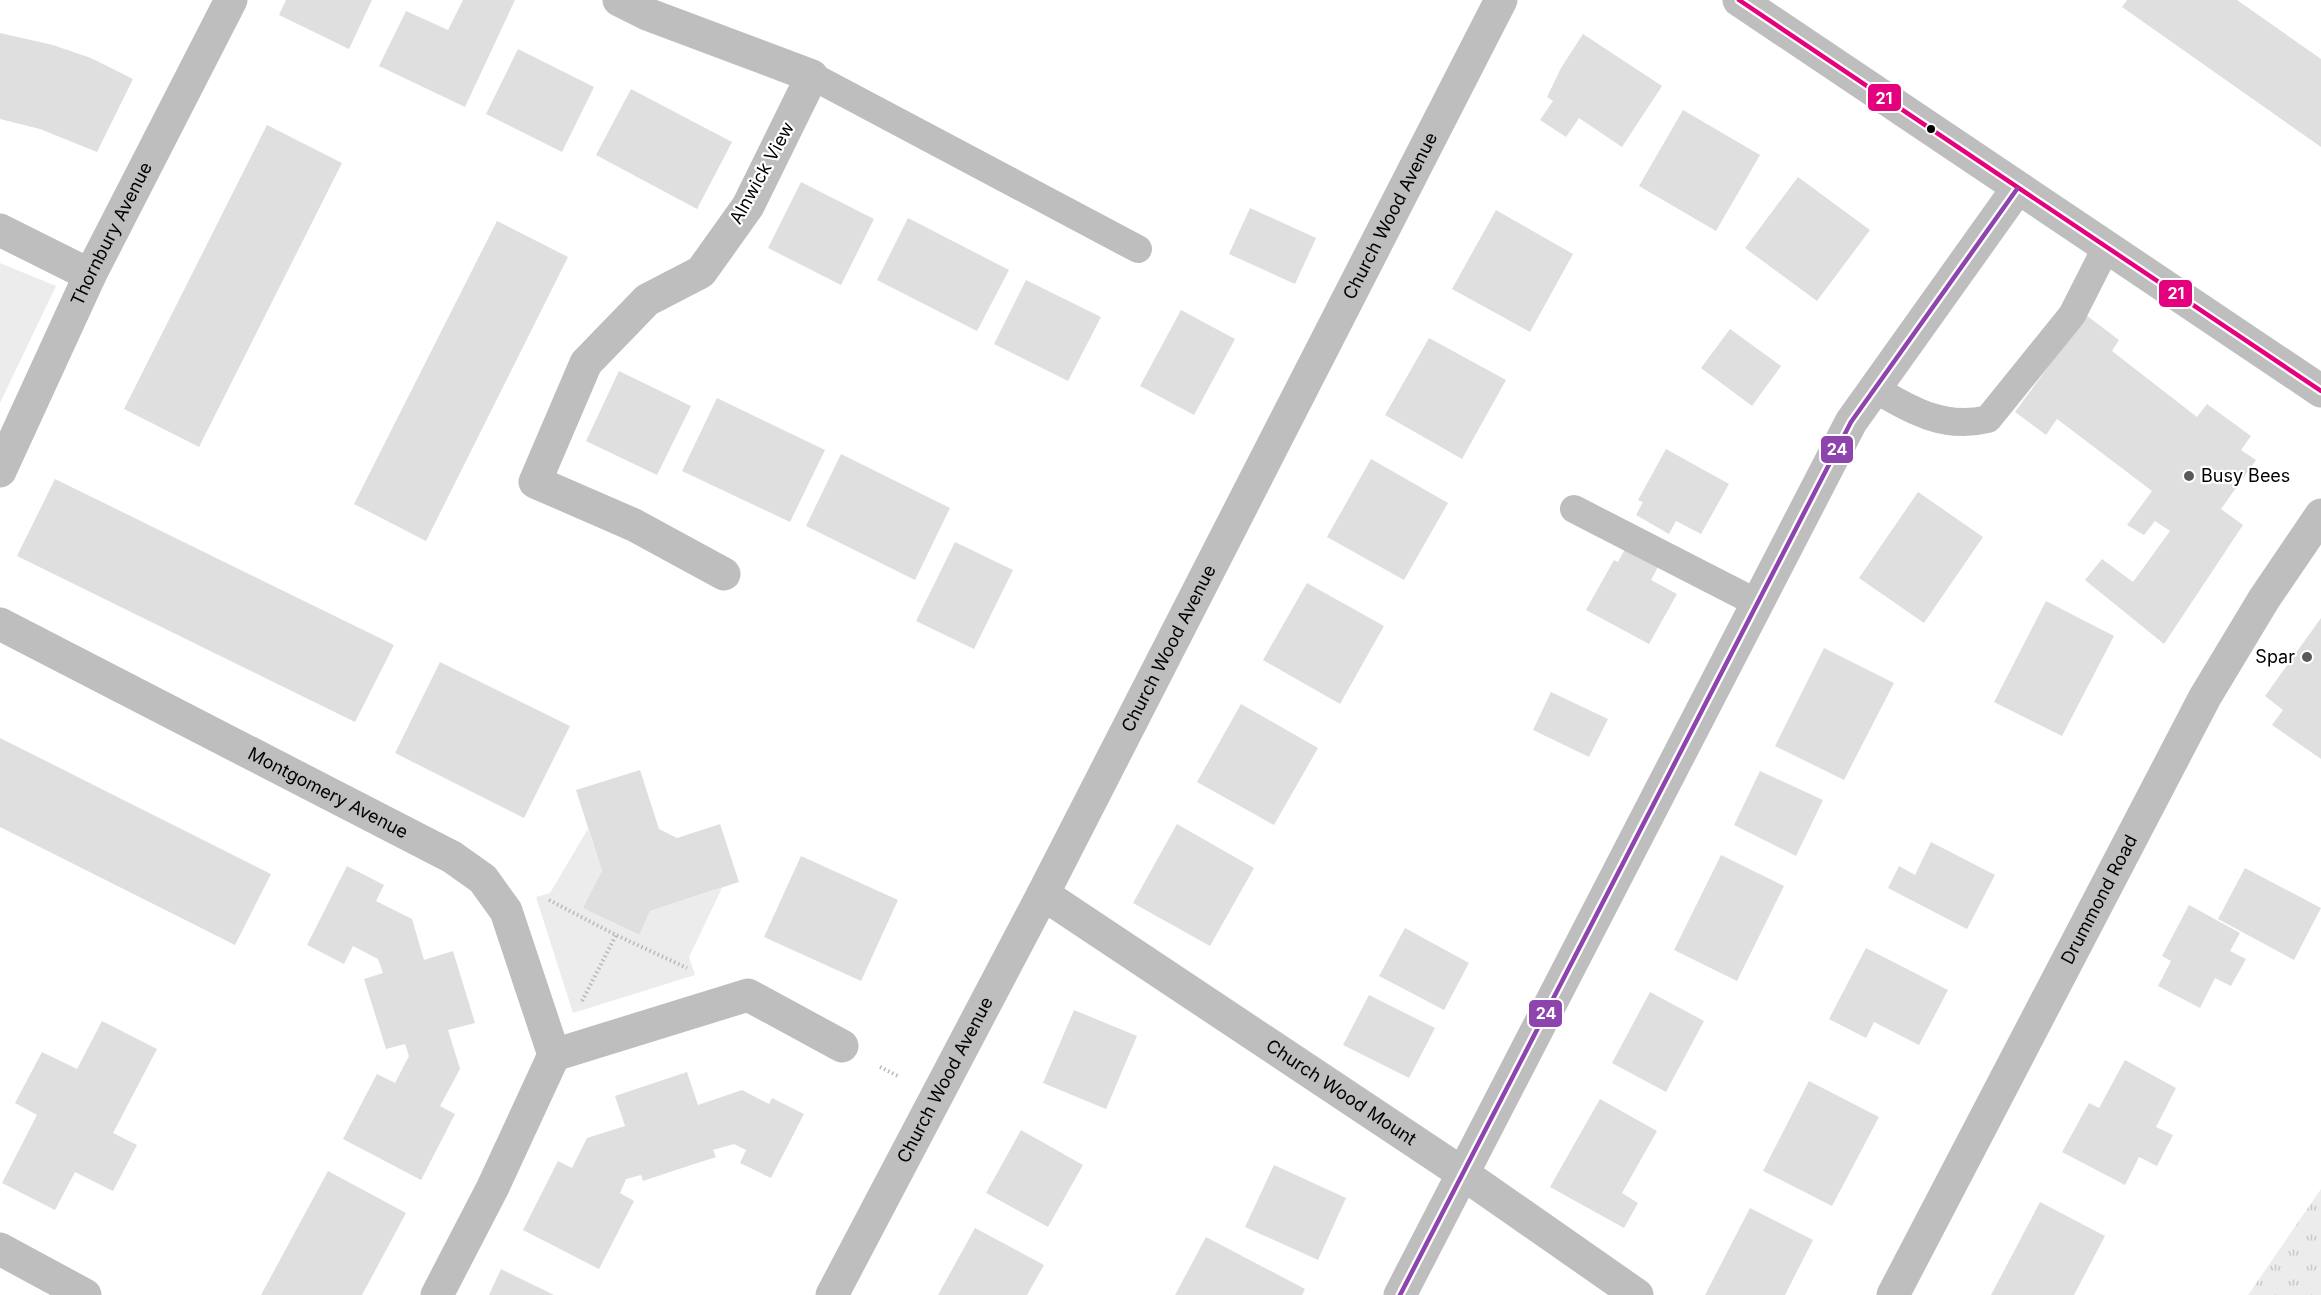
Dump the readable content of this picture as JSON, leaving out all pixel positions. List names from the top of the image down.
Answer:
{
  "streets": {
    "main road": [
      "Alnwick View",
      "Church Wood Avenue",
      "Thornbury Avenue",
      "Montgomery Avenue",
      "Drummond Road",
      "Church Wood Mount"
    ]
  },
  "crossings": [
    ["Church Wood Avenue", "Church Wood Mount"]
  ],
  "places": ["Busy Bees", "Spar"],
  "lines": ["transit line 21", "transit line 24"]
}
